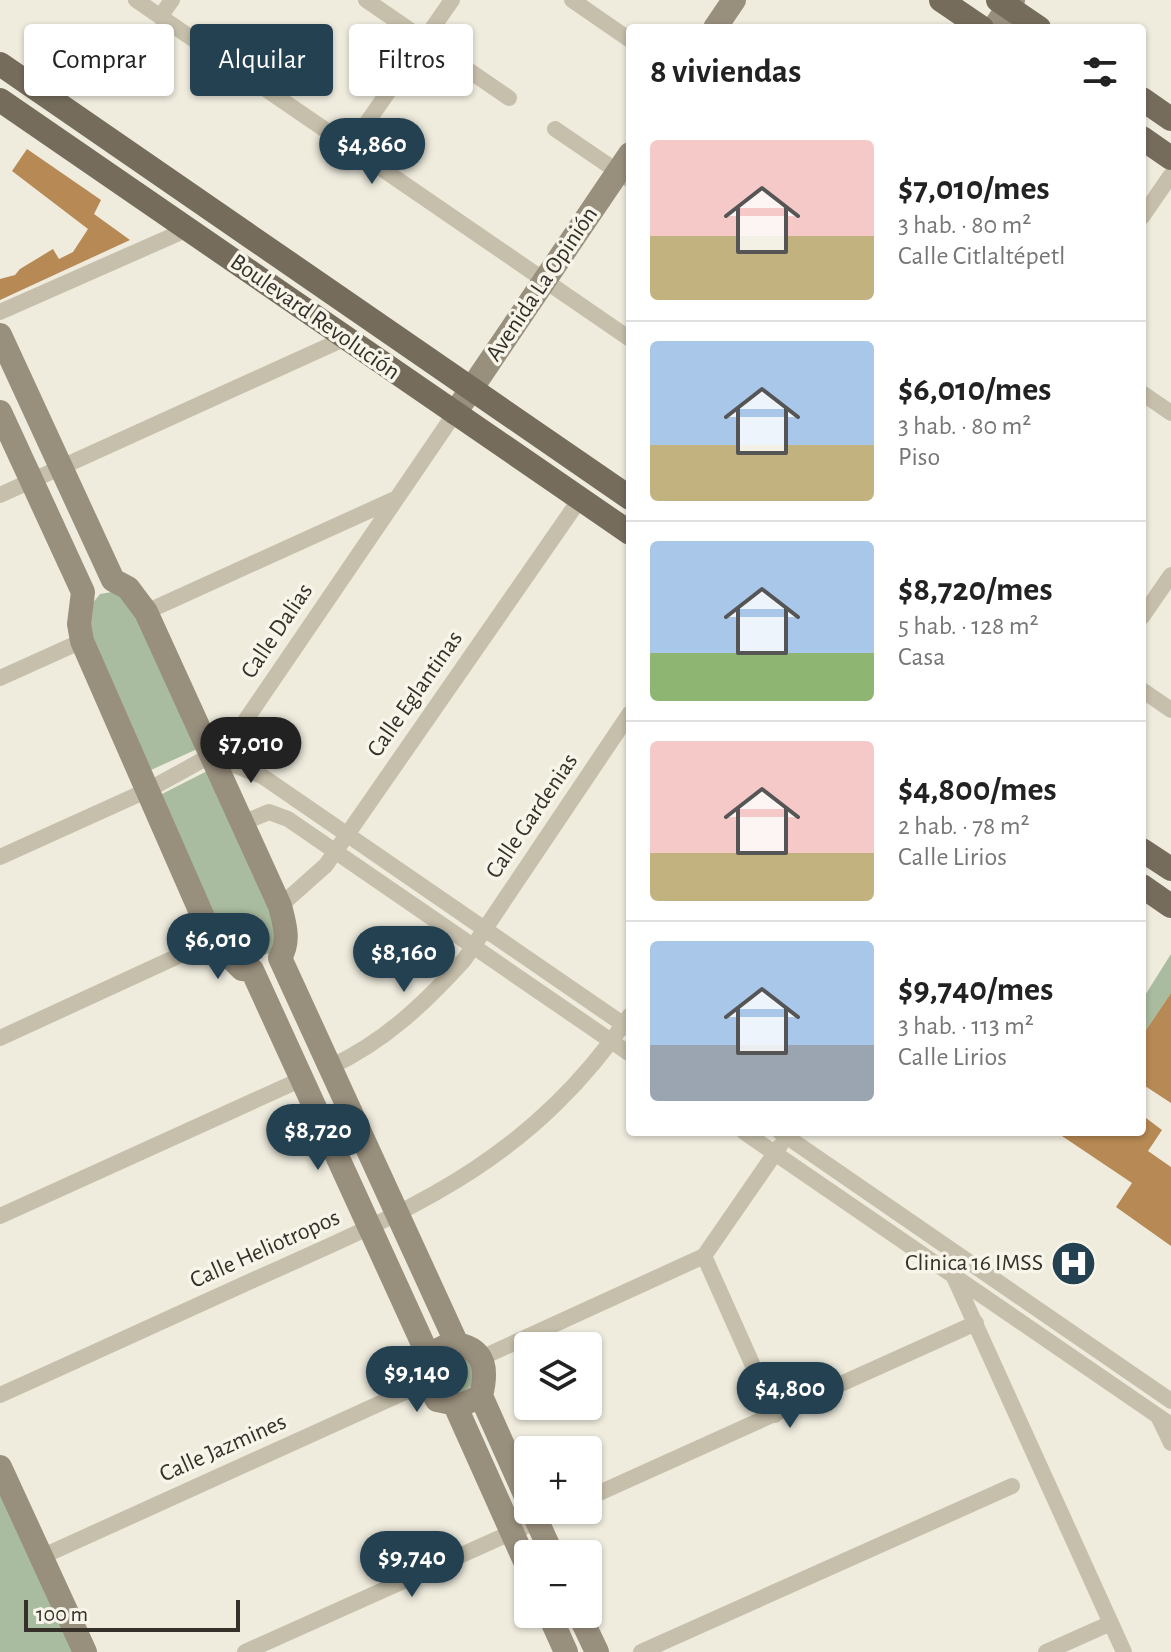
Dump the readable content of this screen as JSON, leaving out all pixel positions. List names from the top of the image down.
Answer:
{
  "streets": {
    "main road": ["Boulevard Revolución"],
    "street": [
      "Avenida La Opinión",
      "Calle Dalias",
      "Calle Eglantinas",
      "Calle Gardenias",
      "Calle Heliotropos",
      "Calle Jazmines"
    ]
  },
  "crossings": [
    ["Avenida La Opinión", "Boulevard Revolución"],
    ["Avenida La Opinión", "Calle Dalias"],
    ["Boulevard Revolución", "Calle Dalias"],
    ["Boulevard Revolución", "Calle Eglantinas"]
  ],
  "places": {
    "hospital": ["Clinica 16 IMSS"]
  },
  "scale_bar": "100 m",
  "page": {
    "chip": ["Comprar", "Alquilar", "Filtros"],
    "heading": "8 viviendas",
    "price": [
      "$4,860",
      "$7,010",
      "$6,010",
      "$8,160",
      "$8,720",
      "$9,140",
      "$4,800",
      "$9,740"
    ],
    "list": [
      {
        "name": "$7,010/mes",
        "note": "3 hab. · 80 m² · Calle Citlaltépetl"
      },
      {
        "name": "$6,010/mes",
        "note": "3 hab. · 80 m² · Piso"
      },
      {
        "name": "$8,720/mes",
        "note": "5 hab. · 128 m² · Casa"
      },
      {
        "name": "$4,800/mes",
        "note": "2 hab. · 78 m² · Calle Lirios"
      },
      {
        "name": "$9,740/mes",
        "note": "3 hab. · 113 m² · Calle Lirios"
      }
    ],
    "map_buttons": ["+", "−"],
    "scale": "100 m"
  }
}
